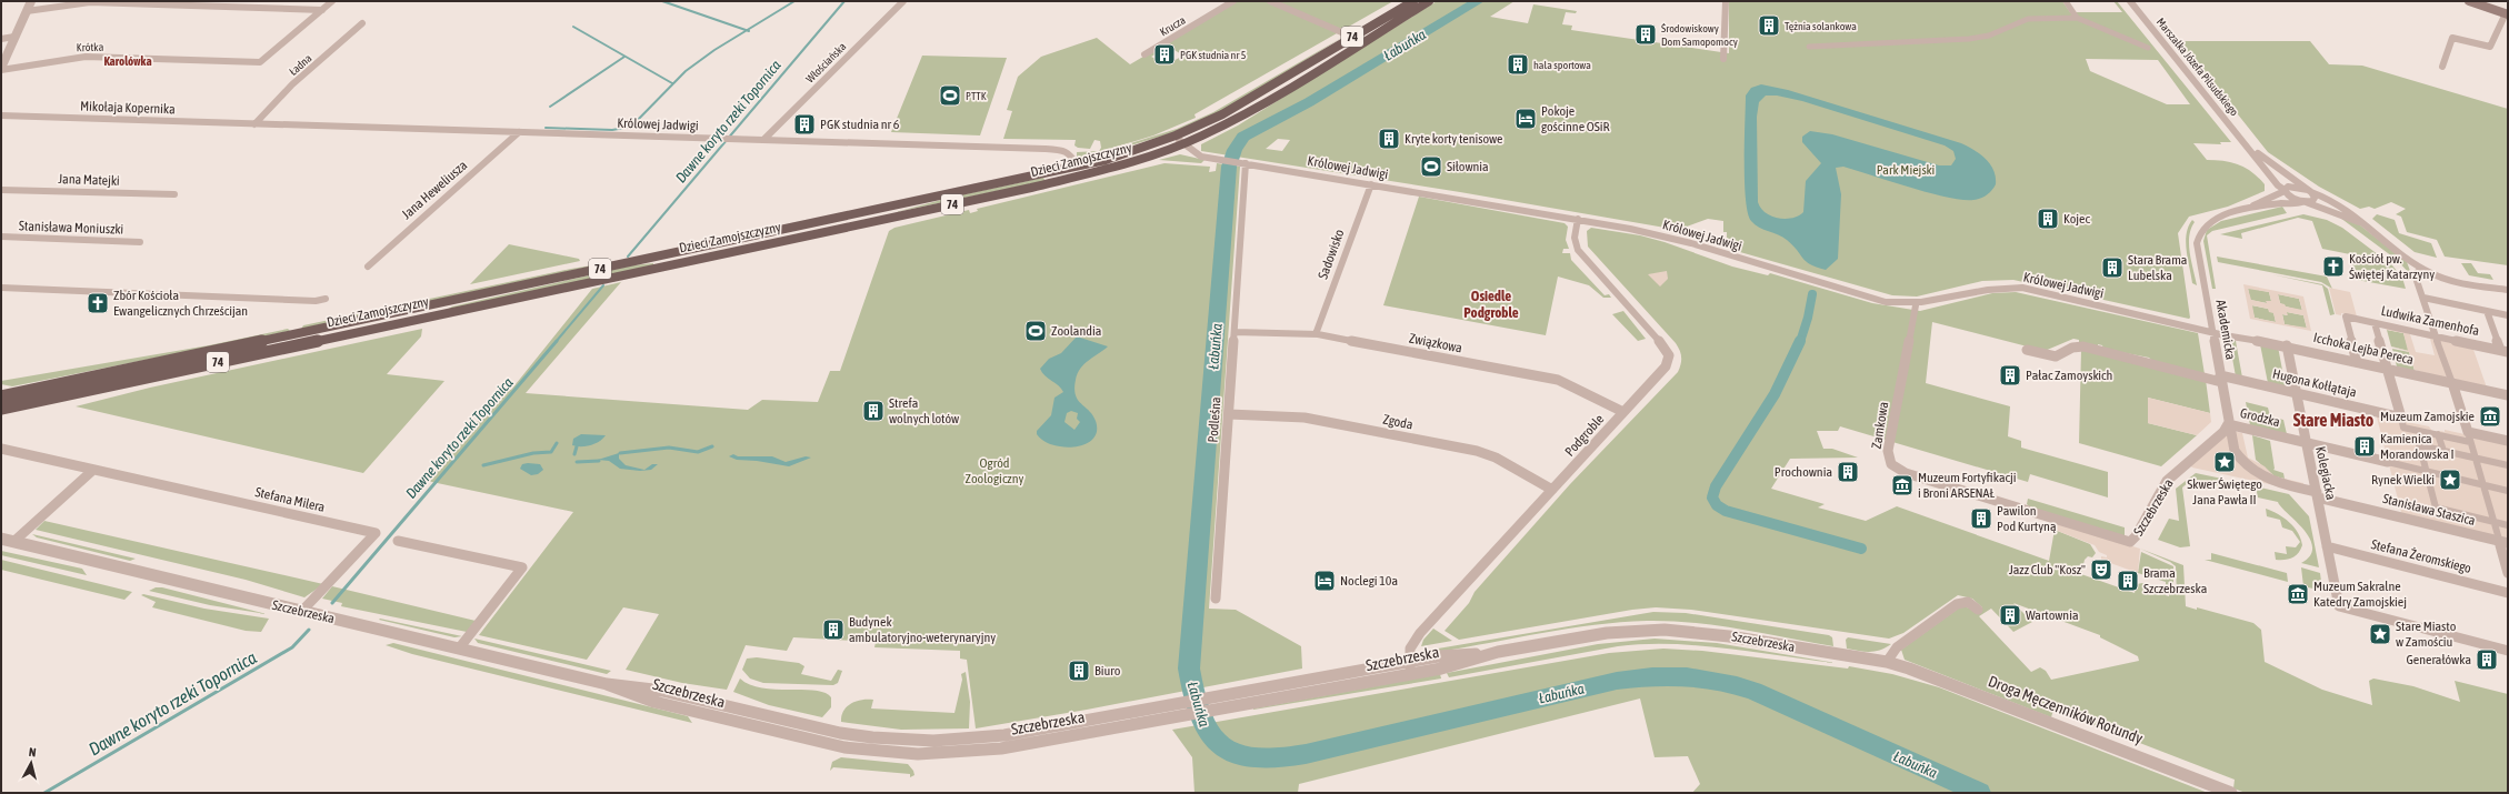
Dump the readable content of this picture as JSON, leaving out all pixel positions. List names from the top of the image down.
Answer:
{
  "streets": {
    "main road": ["74", "Dzieci Zamojszczyzny"],
    "street": [
      "Krucza",
      "Krótka",
      "Włościańska",
      "Ładna",
      "Marszałka Józefa Piłsudskiego",
      "Mikołaja Kopernika",
      "Królowej Jadwigi",
      "Jana Matejki",
      "Jana Heweliusza",
      "Stanisława Moniuszki",
      "Sadowisko",
      "Ludwika Zamenhofa",
      "Akademicka",
      "Związkowa",
      "Icchoka Lejba Pereca",
      "Hugona Kołłątaja",
      "Grodzka",
      "Podleśna",
      "Zgoda",
      "Zamkowa",
      "Podgroble",
      "Kolegiacka",
      "Stefana Milera",
      "Szczebrzeska",
      "Stanisława Staszica",
      "Stefana Żeromskiego",
      "Droga Męczenników Rotundy"
    ]
  },
  "crossings": [
    ["Włościańska", "Królowej Jadwigi"],
    ["Ładna", "Mikołaja Kopernika"],
    ["Ładna", "Królowej Jadwigi"],
    ["Marszałka Józefa Piłsudskiego", "Akademicka"],
    ["Mikołaja Kopernika", "Królowej Jadwigi"],
    ["Królowej Jadwigi", "Dzieci Zamojszczyzny"],
    ["Królowej Jadwigi", "Jana Heweliusza"],
    ["Królowej Jadwigi", "Sadowisko"],
    ["Królowej Jadwigi", "Akademicka"],
    ["Królowej Jadwigi", "Icchoka Lejba Pereca"],
    ["Królowej Jadwigi", "Podleśna"],
    ["Królowej Jadwigi", "Zamkowa"],
    ["Królowej Jadwigi", "Podgroble"],
    ["Sadowisko", "Związkowa"],
    ["Ludwika Zamenhofa", "Icchoka Lejba Pereca"],
    ["Akademicka", "Icchoka Lejba Pereca"],
    ["Akademicka", "Hugona Kołłątaja"],
    ["Akademicka", "Grodzka"],
    ["Akademicka", "Szczebrzeska"],
    ["Akademicka", "Stanisława Staszica"],
    ["Związkowa", "Podleśna"],
    ["Związkowa", "Podgroble"],
    ["Icchoka Lejba Pereca", "Kolegiacka"],
    ["Hugona Kołłątaja", "Kolegiacka"],
    ["Grodzka", "Kolegiacka"],
    ["Grodzka", "Szczebrzeska"],
    ["Grodzka", "Stanisława Staszica"],
    ["Podleśna", "Zgoda"],
    ["Zgoda", "Podgroble"],
    ["Zamkowa", "Szczebrzeska"],
    ["Podgroble", "Szczebrzeska"],
    ["Kolegiacka", "Stanisława Staszica"],
    ["Kolegiacka", "Stefana Żeromskiego"],
    ["Stefana Milera", "Szczebrzeska"],
    ["Szczebrzeska", "Stanisława Staszica"],
    ["Szczebrzeska", "Droga Męczenników Rotundy"]
  ],
  "districts": ["Karolówka", "Osiedle Podgroble", "Stare Miasto"],
  "water": ["Łabuńka", "Dawne koryto rzeki Topornica"],
  "parks": ["Park Miejski", "Ogród Zoologiczny"],
  "places": {
    "building": [
      "Tężnia solankowa",
      "Środowiskowy Dom Samopomocy",
      "PGK studnia nr 5",
      "hala sportowa",
      "PGK studnia nr 6",
      "Kryte korty tenisowe",
      "Kojec",
      "Stara Brama Lubelska",
      "Pałac Zamoyskich",
      "Strefa wolnych lotów",
      "Kamienica Morandowska I",
      "Prochownia",
      "Pawilon Pod Kurtyną",
      "Brama Szczebrzeska",
      "Wartownia",
      "Budynek ambulatoryjno-weterynaryjny",
      "Generałówka",
      "Biuro"
    ],
    "sports": ["PTTK", "Siłownia", "Zoolandia"],
    "hotel": ["Pokoje gościnne OSiR", "Noclegi 10a"],
    "church": ["Kościół pw. Świętej Katarzyny", "Zbór Kościoła Ewangelicznych Chrześcijan"],
    "museum": ["Muzeum Zamojskie", "Muzeum Fortyfikacji i Broni ARSENAŁ", "Muzeum Sakralne Katedry Zamojskiej"],
    "place": ["Skwer Świętego Jana Pawła II", "Rynek Wielki", "Stare Miasto w Zamościu"],
    "theatre": ["Jazz Club \"Kosz\""]
  },
  "north": "top"
}
